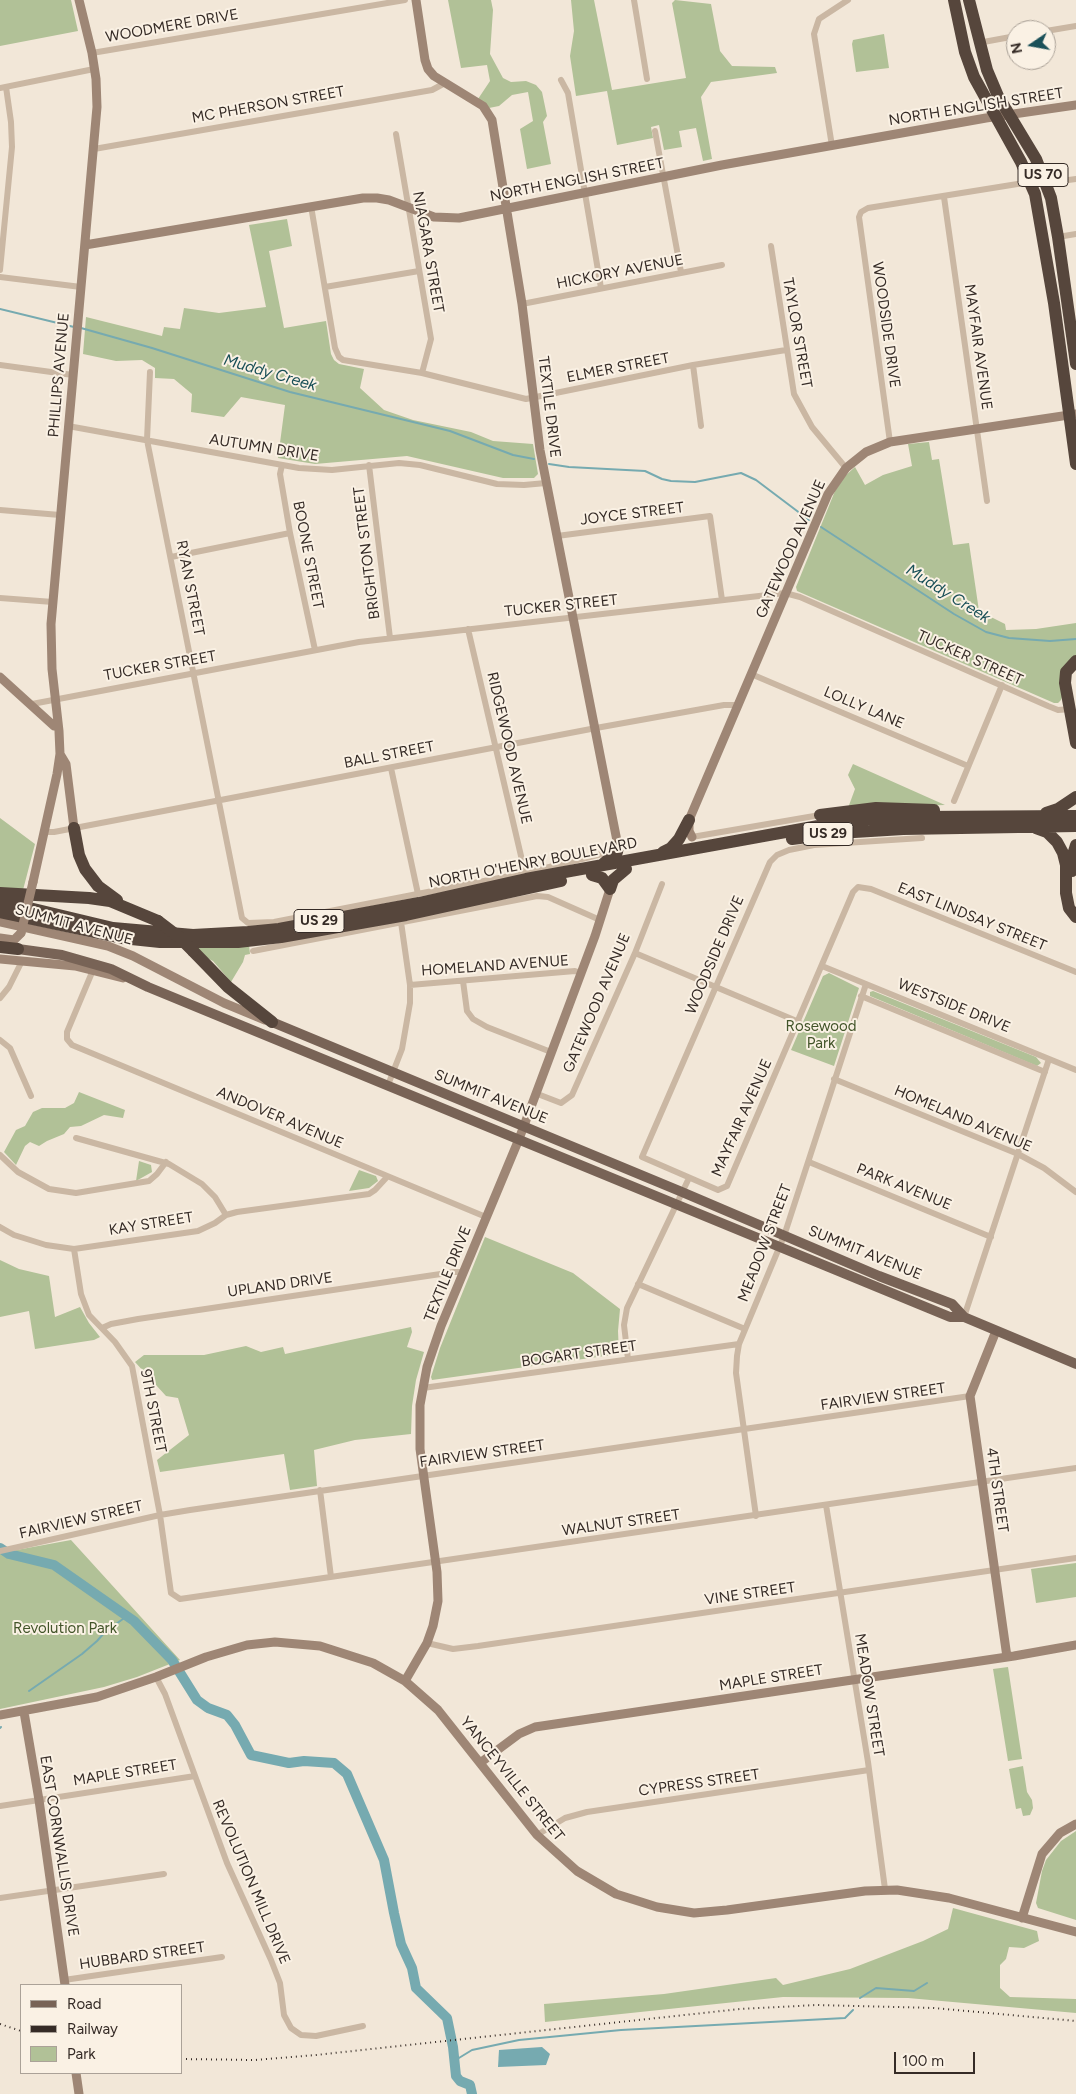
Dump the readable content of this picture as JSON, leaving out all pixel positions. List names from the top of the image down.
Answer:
{
  "streets": {
    "highway": ["US 70", "US 29", "NORTH O'HENRY BOULEVARD"],
    "main road": ["SUMMIT AVENUE"],
    "street": [
      "WOODMERE DRIVE",
      "MC PHERSON STREET",
      "NORTH ENGLISH STREET",
      "NIAGARA STREET",
      "HICKORY AVENUE",
      "WOODSIDE DRIVE",
      "TAYLOR STREET",
      "MAYFAIR AVENUE",
      "ELMER STREET",
      "PHILLIPS AVENUE",
      "TEXTILE DRIVE",
      "AUTUMN DRIVE",
      "JOYCE STREET",
      "GATEWOOD AVENUE",
      "BRIGHTON STREET",
      "BOONE STREET",
      "RYAN STREET",
      "TUCKER STREET",
      "LOLLY LANE",
      "RIDGEWOOD AVENUE",
      "BALL STREET",
      "EAST LINDSAY STREET",
      "HOMELAND AVENUE",
      "WESTSIDE DRIVE",
      "ANDOVER AVENUE",
      "PARK AVENUE",
      "KAY STREET",
      "MEADOW STREET",
      "UPLAND DRIVE",
      "BOGART STREET",
      "FAIRVIEW STREET",
      "9TH STREET",
      "4TH STREET",
      "WALNUT STREET",
      "VINE STREET",
      "MAPLE STREET",
      "YANCEYVILLE STREET",
      "CYPRESS STREET",
      "EAST CORNWALLIS DRIVE",
      "REVOLUTION MILL DRIVE",
      "HUBBARD STREET"
    ]
  },
  "crossings": [
    ["WOODMERE DRIVE", "PHILLIPS AVENUE"],
    ["MC PHERSON STREET", "PHILLIPS AVENUE"],
    ["MC PHERSON STREET", "TEXTILE DRIVE"],
    ["NORTH ENGLISH STREET", "US 70"],
    ["NORTH ENGLISH STREET", "NIAGARA STREET"],
    ["NORTH ENGLISH STREET", "PHILLIPS AVENUE"],
    ["NORTH ENGLISH STREET", "TEXTILE DRIVE"],
    ["US 70", "GATEWOOD AVENUE"],
    ["NIAGARA STREET", "ELMER STREET"],
    ["HICKORY AVENUE", "TEXTILE DRIVE"],
    ["WOODSIDE DRIVE", "MAYFAIR AVENUE"],
    ["WOODSIDE DRIVE", "GATEWOOD AVENUE"],
    ["TAYLOR STREET", "ELMER STREET"],
    ["TAYLOR STREET", "GATEWOOD AVENUE"],
    ["MAYFAIR AVENUE", "GATEWOOD AVENUE"],
    ["MAYFAIR AVENUE", "EAST LINDSAY STREET"],
    ["MAYFAIR AVENUE", "WESTSIDE DRIVE"],
    ["ELMER STREET", "TEXTILE DRIVE"],
    ["PHILLIPS AVENUE", "AUTUMN DRIVE"],
    ["PHILLIPS AVENUE", "TUCKER STREET"],
    ["PHILLIPS AVENUE", "BALL STREET"],
    ["PHILLIPS AVENUE", "SUMMIT AVENUE"],
    ["TEXTILE DRIVE", "AUTUMN DRIVE"],
    ["TEXTILE DRIVE", "JOYCE STREET"],
    ["TEXTILE DRIVE", "GATEWOOD AVENUE"],
    ["TEXTILE DRIVE", "TUCKER STREET"],
    ["TEXTILE DRIVE", "BALL STREET"],
    ["TEXTILE DRIVE", "SUMMIT AVENUE"],
    ["TEXTILE DRIVE", "HOMELAND AVENUE"],
    ["TEXTILE DRIVE", "ANDOVER AVENUE"],
    ["TEXTILE DRIVE", "UPLAND DRIVE"],
    ["TEXTILE DRIVE", "BOGART STREET"],
    ["TEXTILE DRIVE", "FAIRVIEW STREET"],
    ["TEXTILE DRIVE", "WALNUT STREET"],
    ["TEXTILE DRIVE", "VINE STREET"],
    ["TEXTILE DRIVE", "YANCEYVILLE STREET"],
    ["AUTUMN DRIVE", "BRIGHTON STREET"],
    ["AUTUMN DRIVE", "BOONE STREET"],
    ["AUTUMN DRIVE", "RYAN STREET"],
    ["JOYCE STREET", "TUCKER STREET"],
    ["GATEWOOD AVENUE", "TUCKER STREET"],
    ["GATEWOOD AVENUE", "LOLLY LANE"],
    ["GATEWOOD AVENUE", "BALL STREET"],
    ["BRIGHTON STREET", "TUCKER STREET"],
    ["BOONE STREET", "TUCKER STREET"],
    ["RYAN STREET", "TUCKER STREET"],
    ["RYAN STREET", "BALL STREET"],
    ["TUCKER STREET", "RIDGEWOOD AVENUE"],
    ["RIDGEWOOD AVENUE", "BALL STREET"],
    ["SUMMIT AVENUE", "ANDOVER AVENUE"],
    ["SUMMIT AVENUE", "MEADOW STREET"],
    ["SUMMIT AVENUE", "4TH STREET"],
    ["HOMELAND AVENUE", "MEADOW STREET"],
    ["WESTSIDE DRIVE", "MEADOW STREET"],
    ["ANDOVER AVENUE", "KAY STREET"],
    ["PARK AVENUE", "MEADOW STREET"],
    ["KAY STREET", "9TH STREET"],
    ["MEADOW STREET", "BOGART STREET"],
    ["MEADOW STREET", "FAIRVIEW STREET"],
    ["MEADOW STREET", "WALNUT STREET"],
    ["MEADOW STREET", "VINE STREET"],
    ["MEADOW STREET", "MAPLE STREET"],
    ["MEADOW STREET", "YANCEYVILLE STREET"],
    ["MEADOW STREET", "CYPRESS STREET"],
    ["UPLAND DRIVE", "9TH STREET"],
    ["FAIRVIEW STREET", "9TH STREET"],
    ["FAIRVIEW STREET", "4TH STREET"],
    ["9TH STREET", "WALNUT STREET"],
    ["4TH STREET", "WALNUT STREET"],
    ["4TH STREET", "VINE STREET"],
    ["4TH STREET", "MAPLE STREET"],
    ["MAPLE STREET", "YANCEYVILLE STREET"],
    ["MAPLE STREET", "EAST CORNWALLIS DRIVE"],
    ["MAPLE STREET", "REVOLUTION MILL DRIVE"],
    ["YANCEYVILLE STREET", "CYPRESS STREET"],
    ["YANCEYVILLE STREET", "EAST CORNWALLIS DRIVE"],
    ["YANCEYVILLE STREET", "REVOLUTION MILL DRIVE"],
    ["EAST CORNWALLIS DRIVE", "HUBBARD STREET"]
  ],
  "water": ["Muddy Creek"],
  "parks": ["Rosewood Park", "Revolution Park"],
  "legend": ["Road", "Railway", "Park"],
  "scale_bar": "100 m",
  "north": "left"
}
